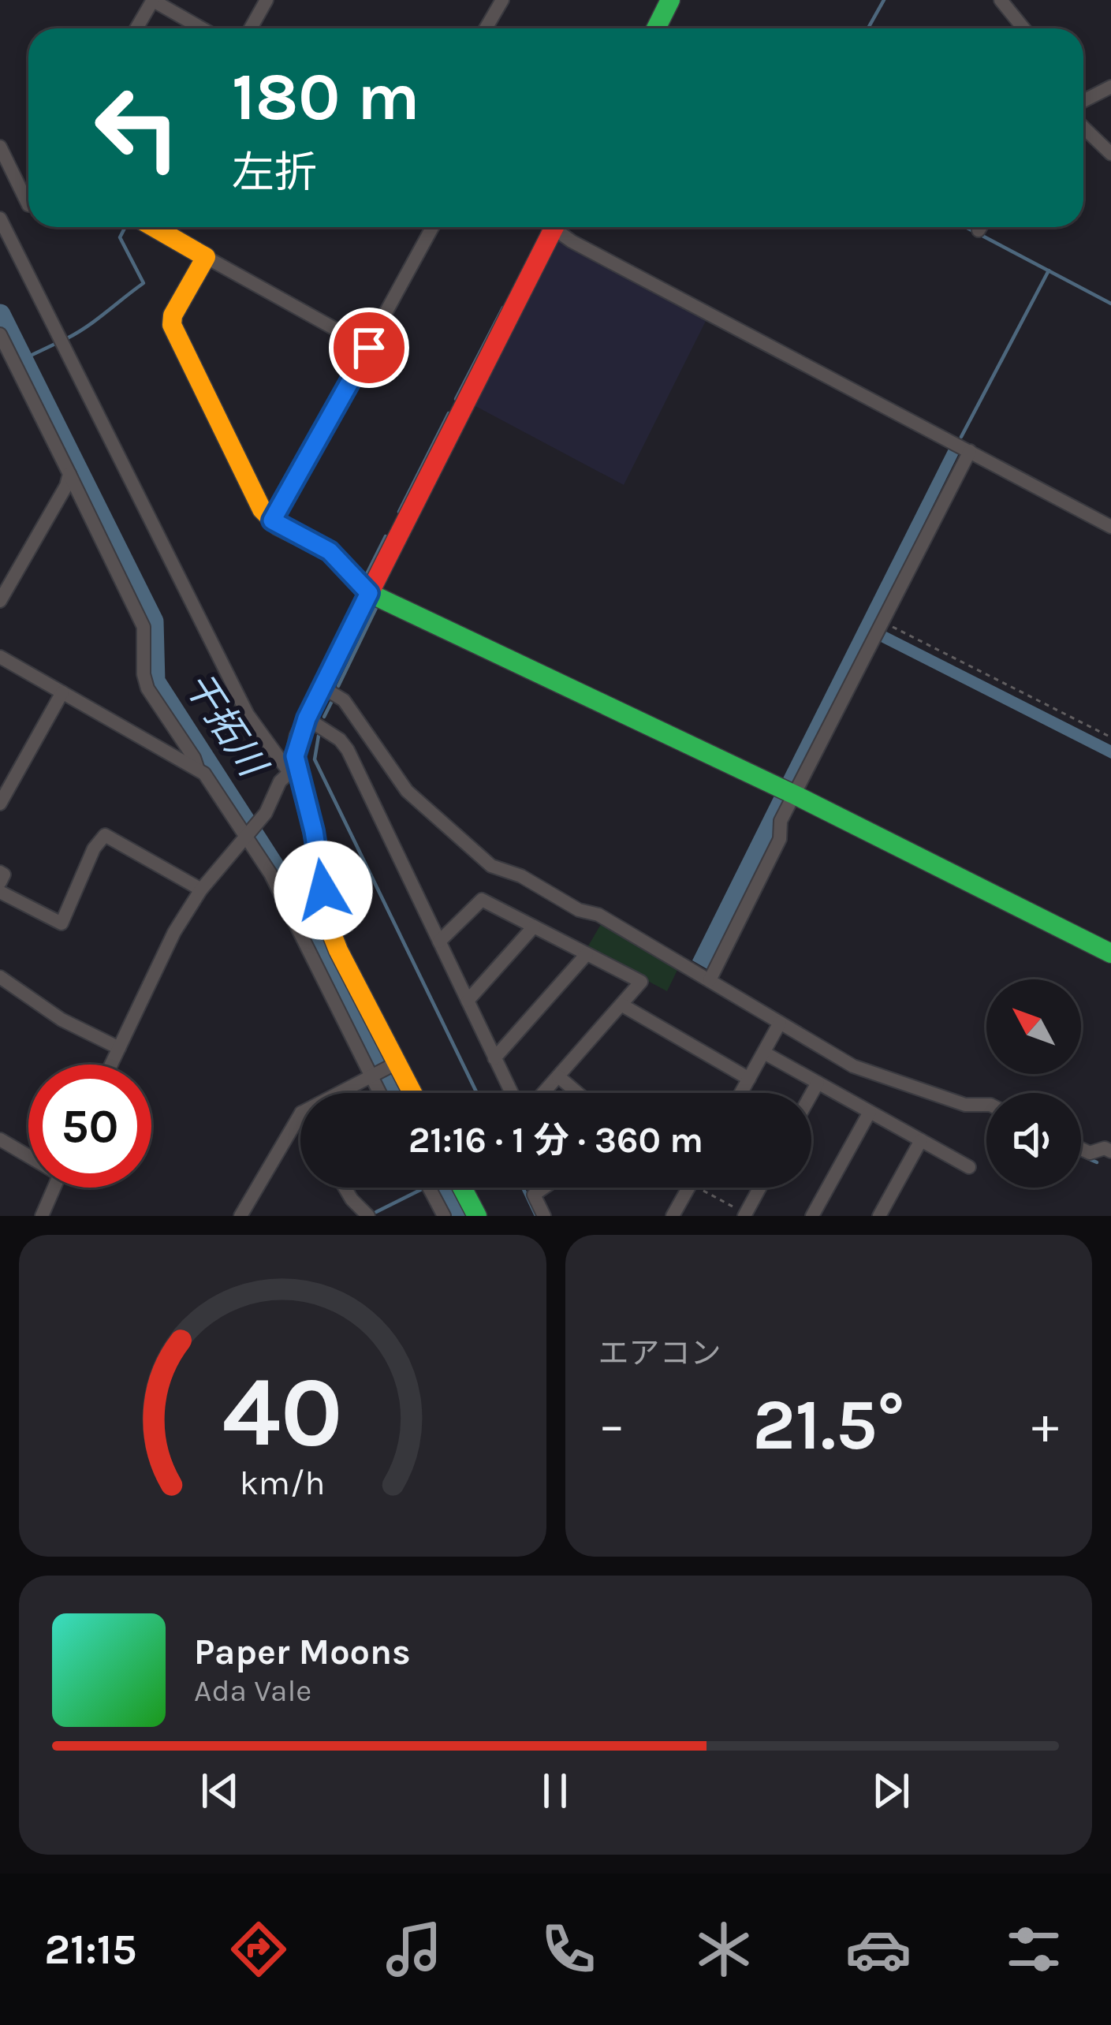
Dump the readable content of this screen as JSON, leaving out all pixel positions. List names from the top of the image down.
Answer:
{
  "water": ["干拓川"],
  "north": "top left",
  "page": {
    "turn": ["180 m", "左折"],
    "limit": "50",
    "trip": "21:16 · 1 分 · 360 m",
    "tile": "エアコン",
    "heat": ["−", "21.5°", "+"],
    "song": ["Paper Moons", "Ada Vale"],
    "tabs": "21:15",
    "gauge": ["40", "km/h"]
  }
}
